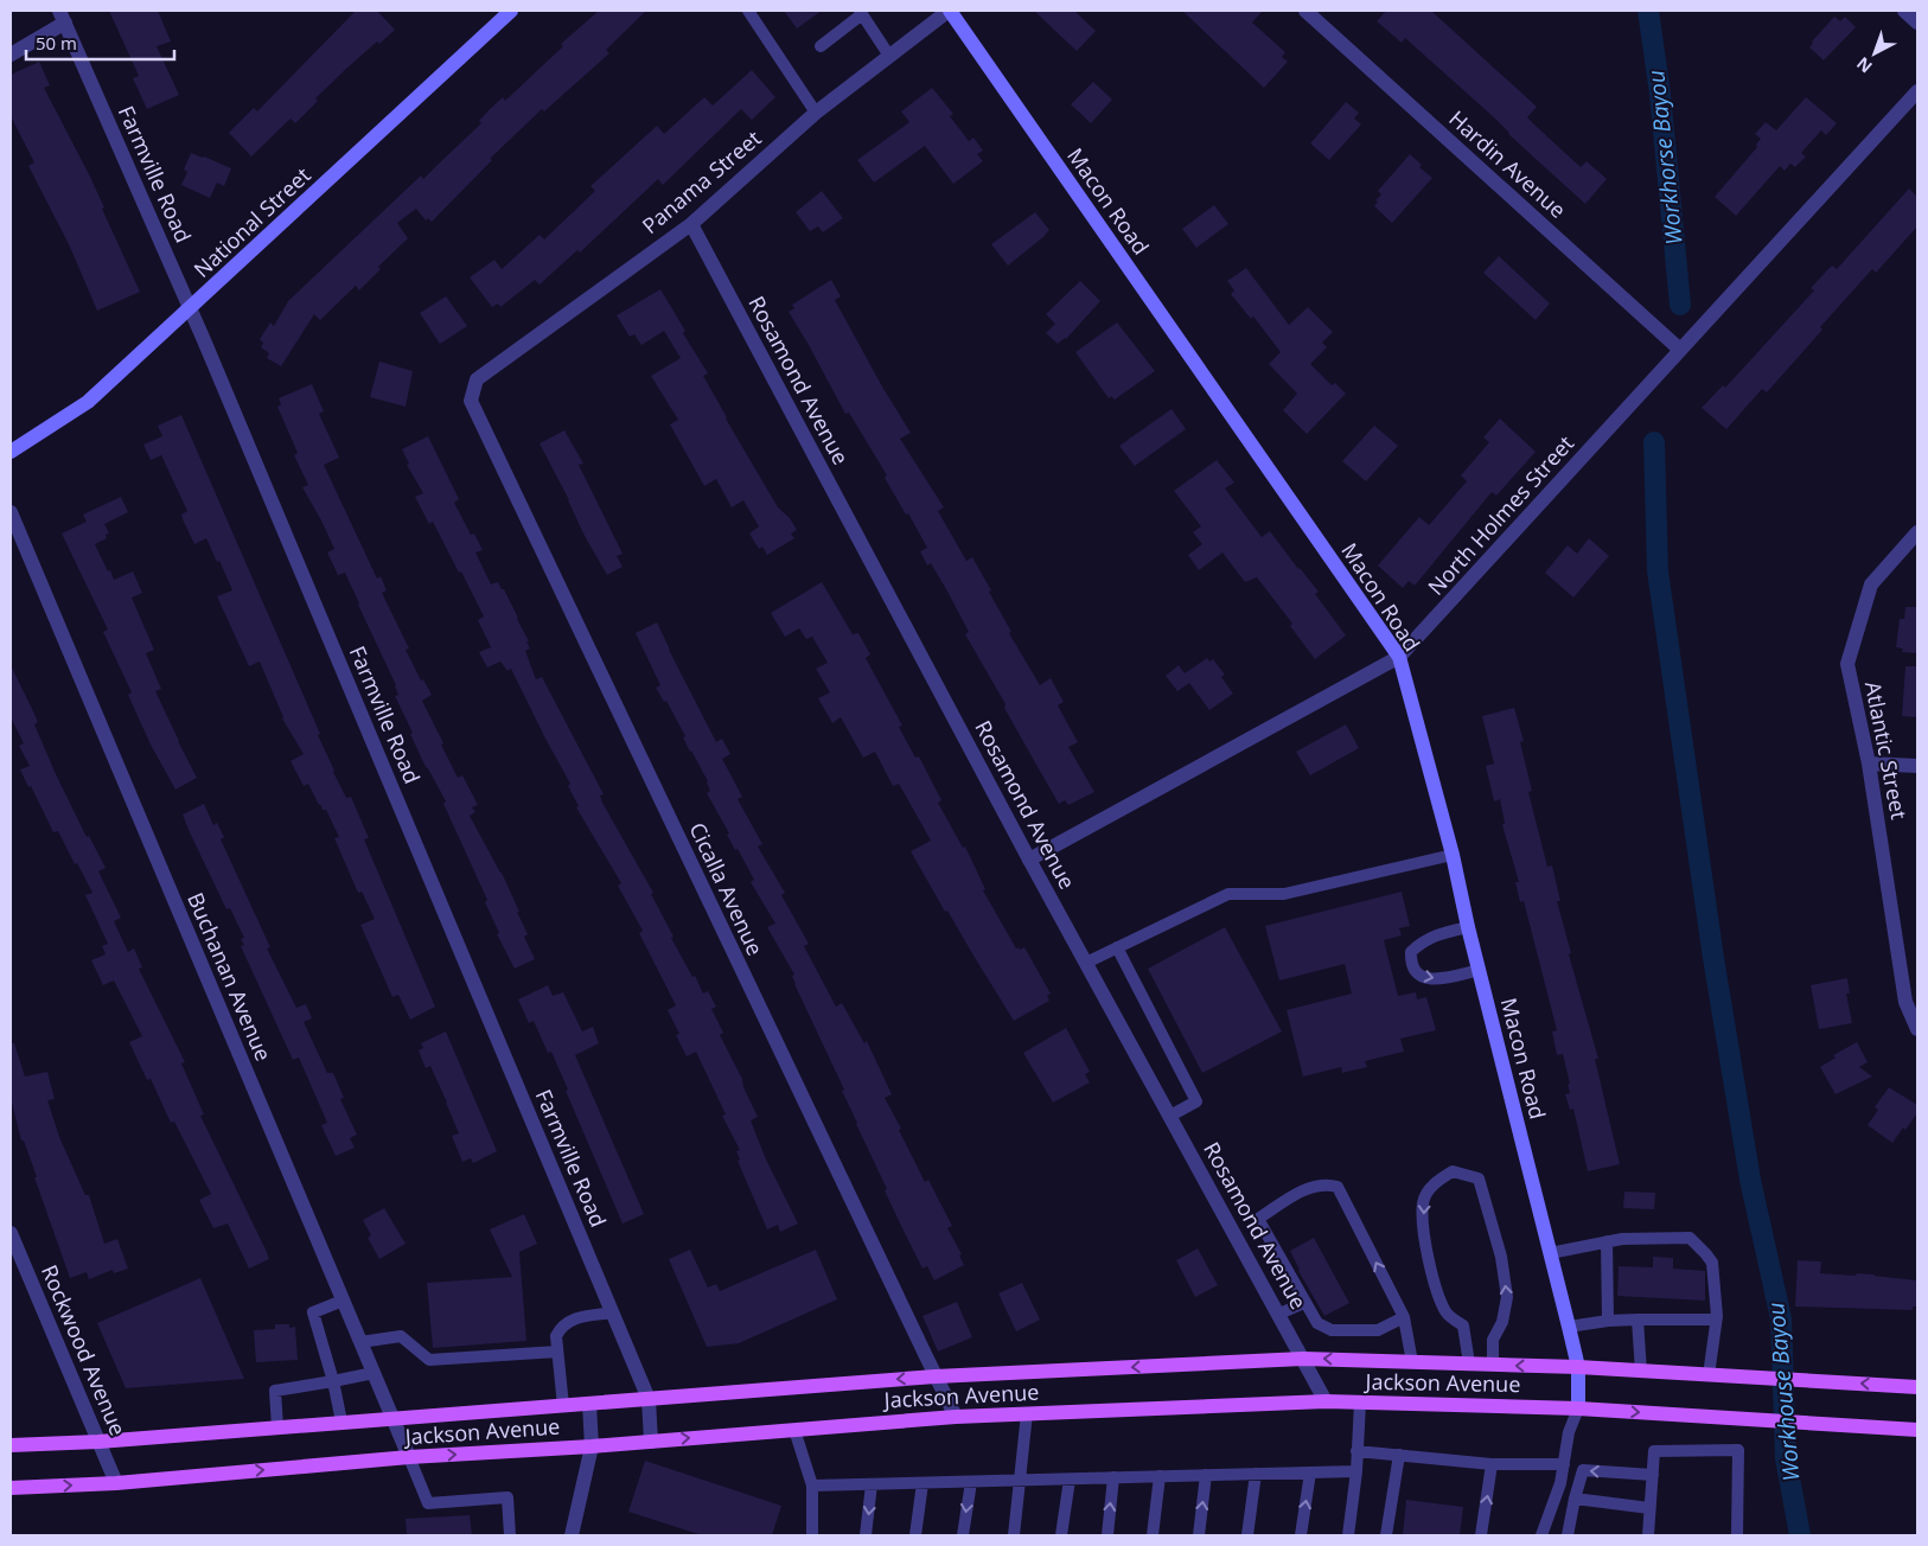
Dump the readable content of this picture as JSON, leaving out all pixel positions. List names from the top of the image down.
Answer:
{
  "streets": {
    "main road": ["Macon Road", "National Street", "Jackson Avenue"],
    "street": [
      "Hardin Avenue",
      "Farmville Road",
      "Panama Street",
      "Rosamond Avenue",
      "North Holmes Street",
      "Atlantic Street",
      "Cicalla Avenue",
      "Buchanan Avenue",
      "Rockwood Avenue"
    ]
  },
  "crossings": [
    ["Hardin Avenue", "North Holmes Street"],
    ["Farmville Road", "National Street"],
    ["Farmville Road", "Jackson Avenue"],
    ["Panama Street", "Macon Road"],
    ["Panama Street", "Rosamond Avenue"],
    ["Panama Street", "Cicalla Avenue"],
    ["Macon Road", "North Holmes Street"],
    ["Macon Road", "Jackson Avenue"],
    ["Rosamond Avenue", "North Holmes Street"],
    ["Rosamond Avenue", "Jackson Avenue"],
    ["Cicalla Avenue", "Jackson Avenue"],
    ["Buchanan Avenue", "Jackson Avenue"],
    ["Rockwood Avenue", "Jackson Avenue"]
  ],
  "water": ["Workhorse Bayou", "Workhouse Bayou"],
  "scale_bar": "50 m",
  "north": "bottom left"
}
